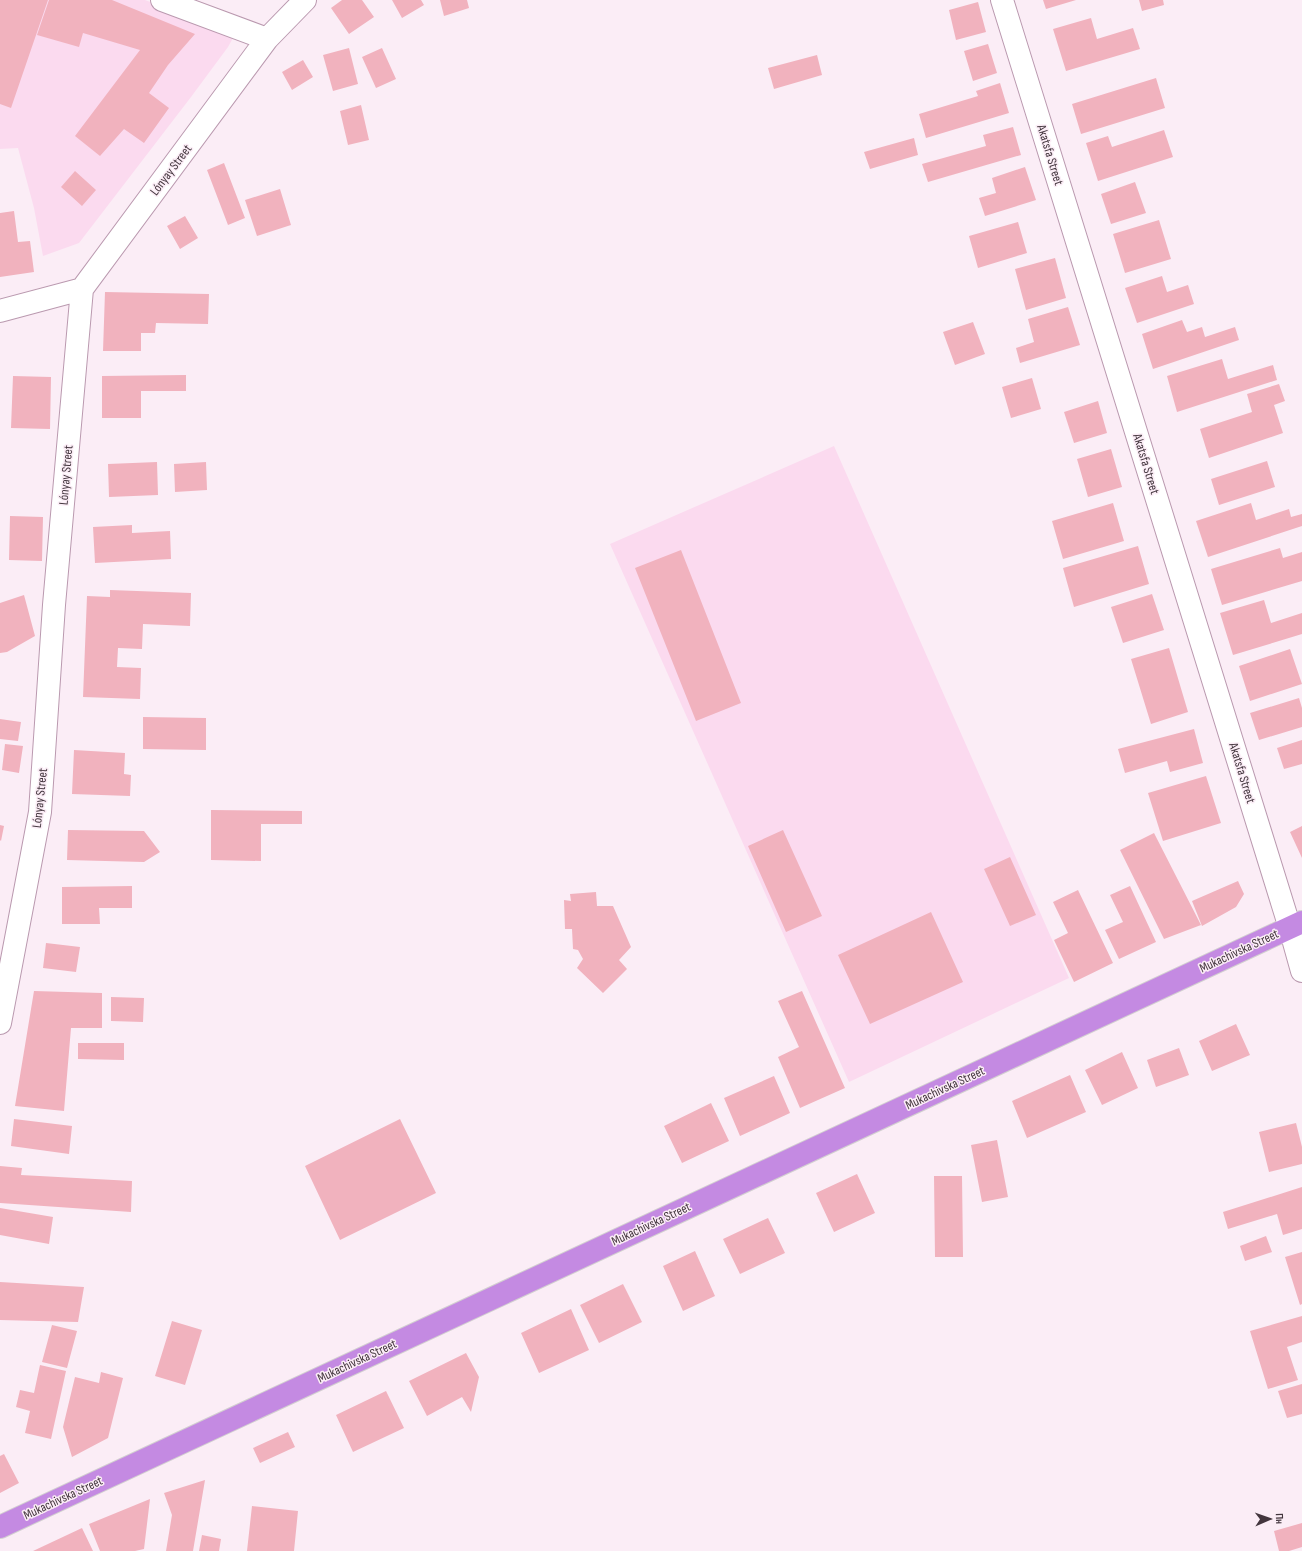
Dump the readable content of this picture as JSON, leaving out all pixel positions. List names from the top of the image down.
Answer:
{
  "streets": {
    "highway": ["Mukachivska Street"],
    "street": ["Akatsfa Street", "Lónyay Street"]
  },
  "crossings": [
    ["Akatsfa Street", "Mukachivska Street"]
  ],
  "north": "right"
}
